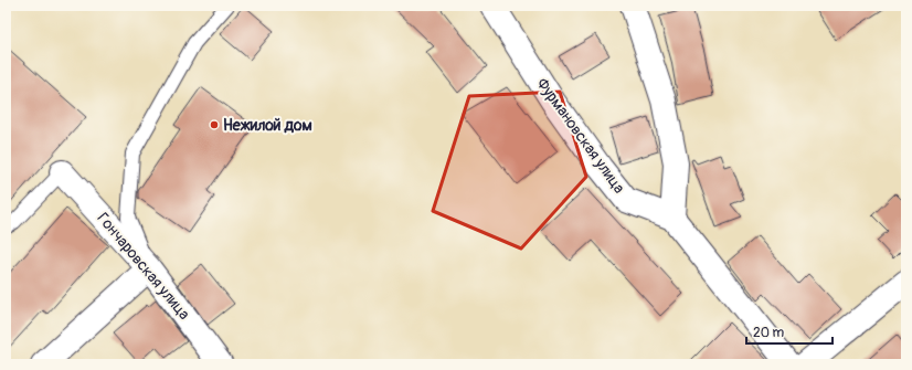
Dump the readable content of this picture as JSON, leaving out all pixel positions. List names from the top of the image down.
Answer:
{
  "streets": {
    "street": ["Фурмановская улица", "Гончаровская улица"]
  },
  "places": ["Нежилой дом"],
  "scale_bar": "20 m"
}
